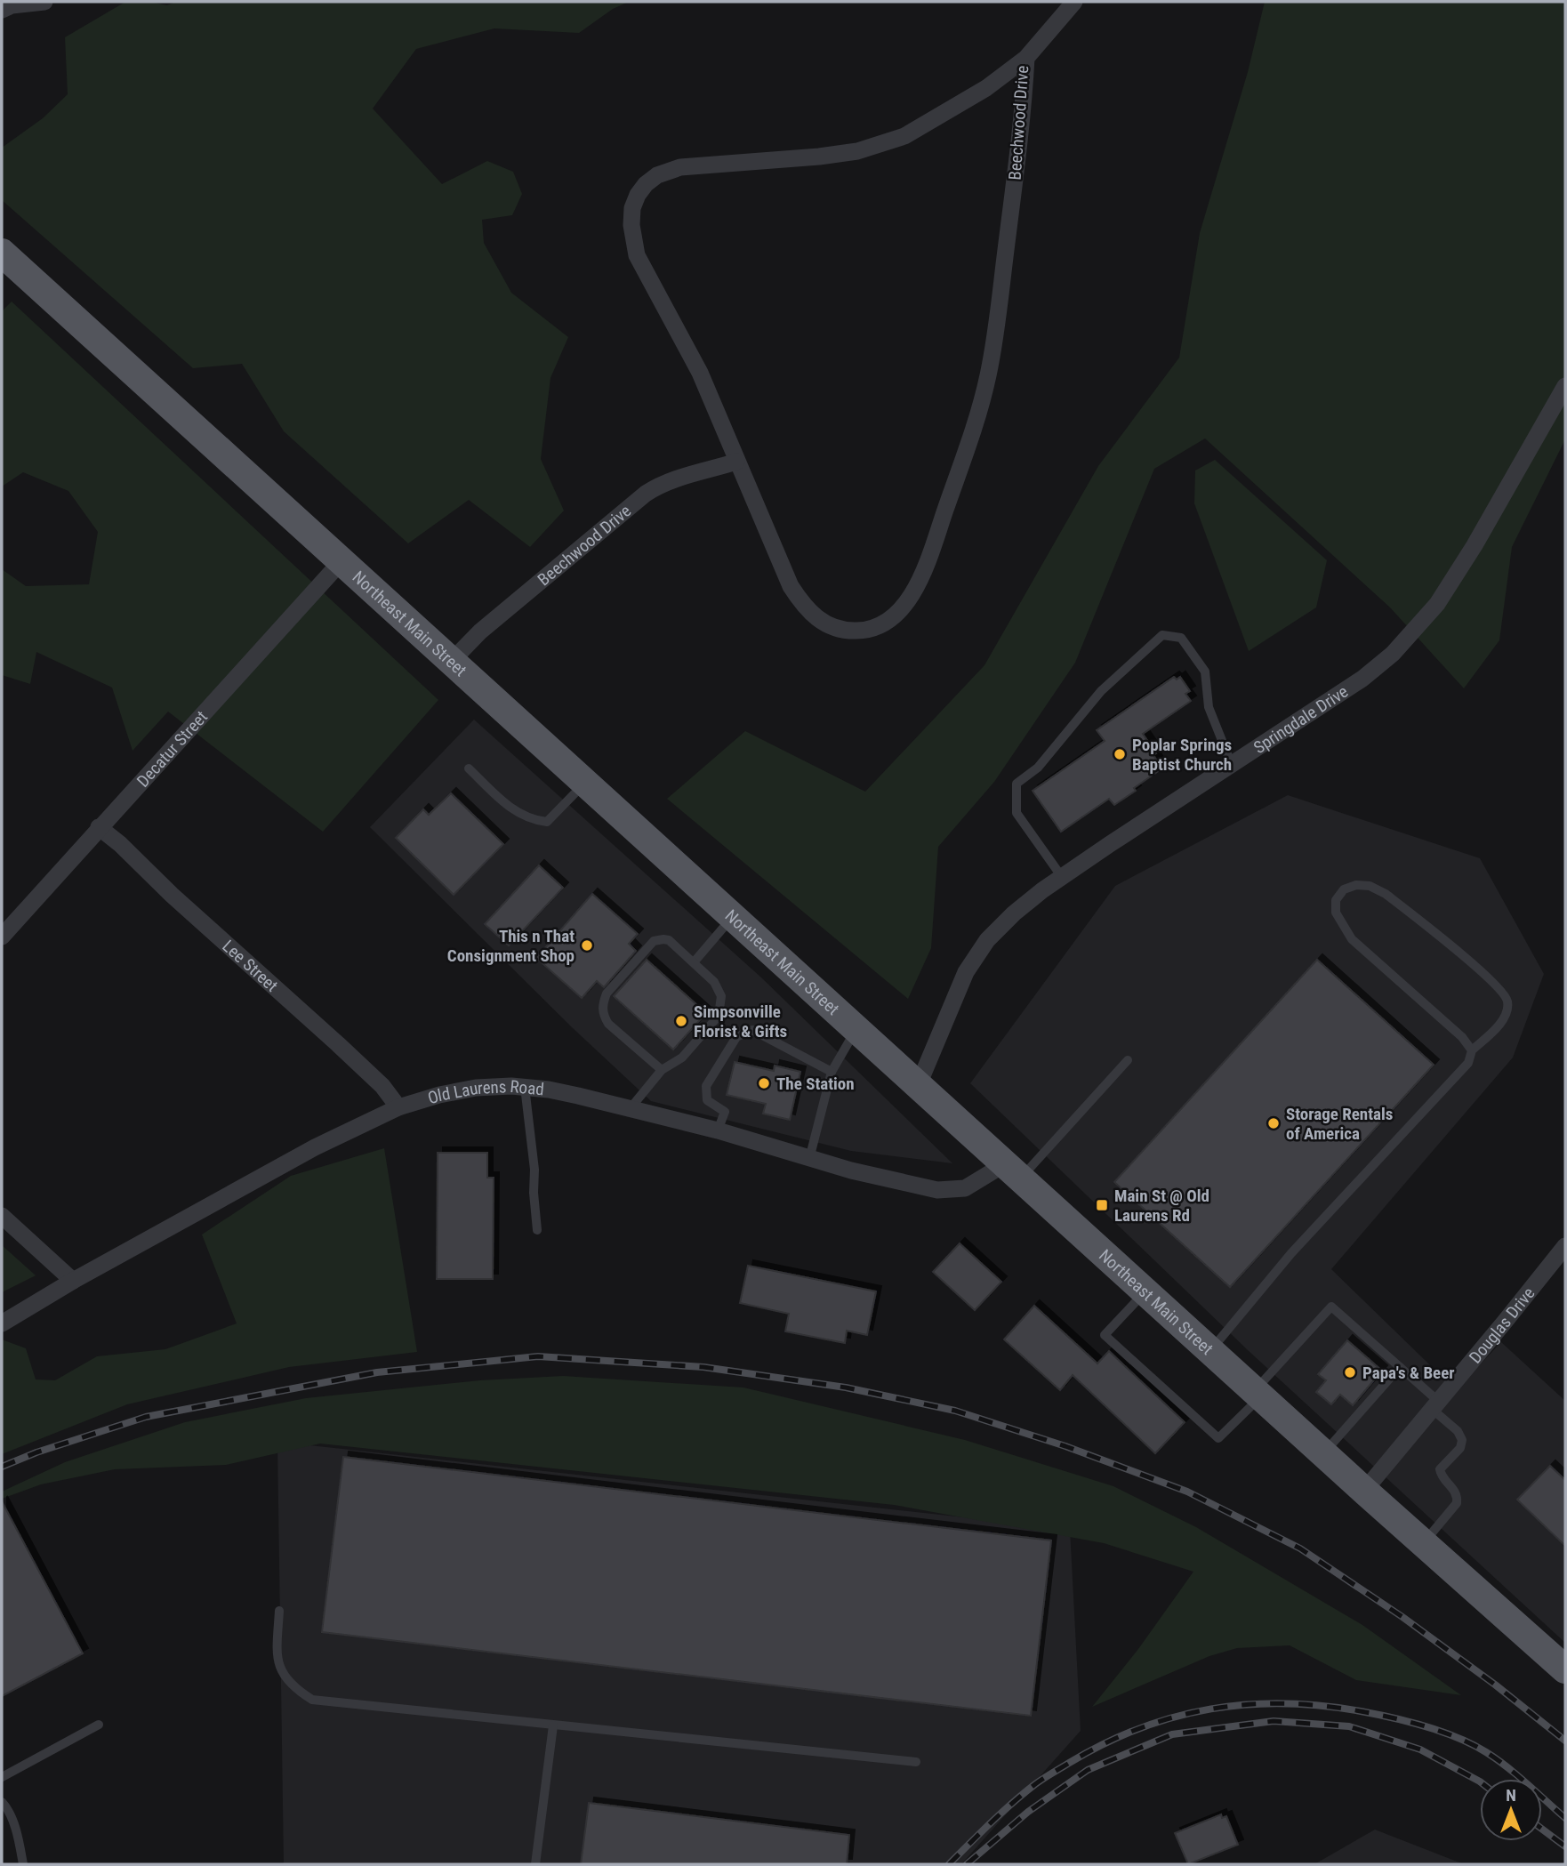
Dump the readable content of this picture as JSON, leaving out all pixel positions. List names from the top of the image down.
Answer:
{
  "streets": {
    "main road": ["Northeast Main Street"],
    "street": [
      "Beechwood Drive",
      "Springdale Drive",
      "Decatur Street",
      "Lee Street",
      "Old Laurens Road",
      "Douglas Drive"
    ]
  },
  "crossings": [
    ["Beechwood Drive", "Northeast Main Street"],
    ["Northeast Main Street", "Springdale Drive"],
    ["Northeast Main Street", "Decatur Street"],
    ["Northeast Main Street", "Old Laurens Road"],
    ["Northeast Main Street", "Douglas Drive"],
    ["Decatur Street", "Lee Street"],
    ["Lee Street", "Old Laurens Road"]
  ],
  "places": {
    "other": [
      "Poplar Springs Baptist Church",
      "This n That Consignment Shop",
      "Simpsonville Florist & Gifts",
      "The Station",
      "Storage Rentals of America",
      "Papa's & Beer"
    ],
    "transit": ["Main St @ Old Laurens Rd"]
  },
  "north": "top"
}
